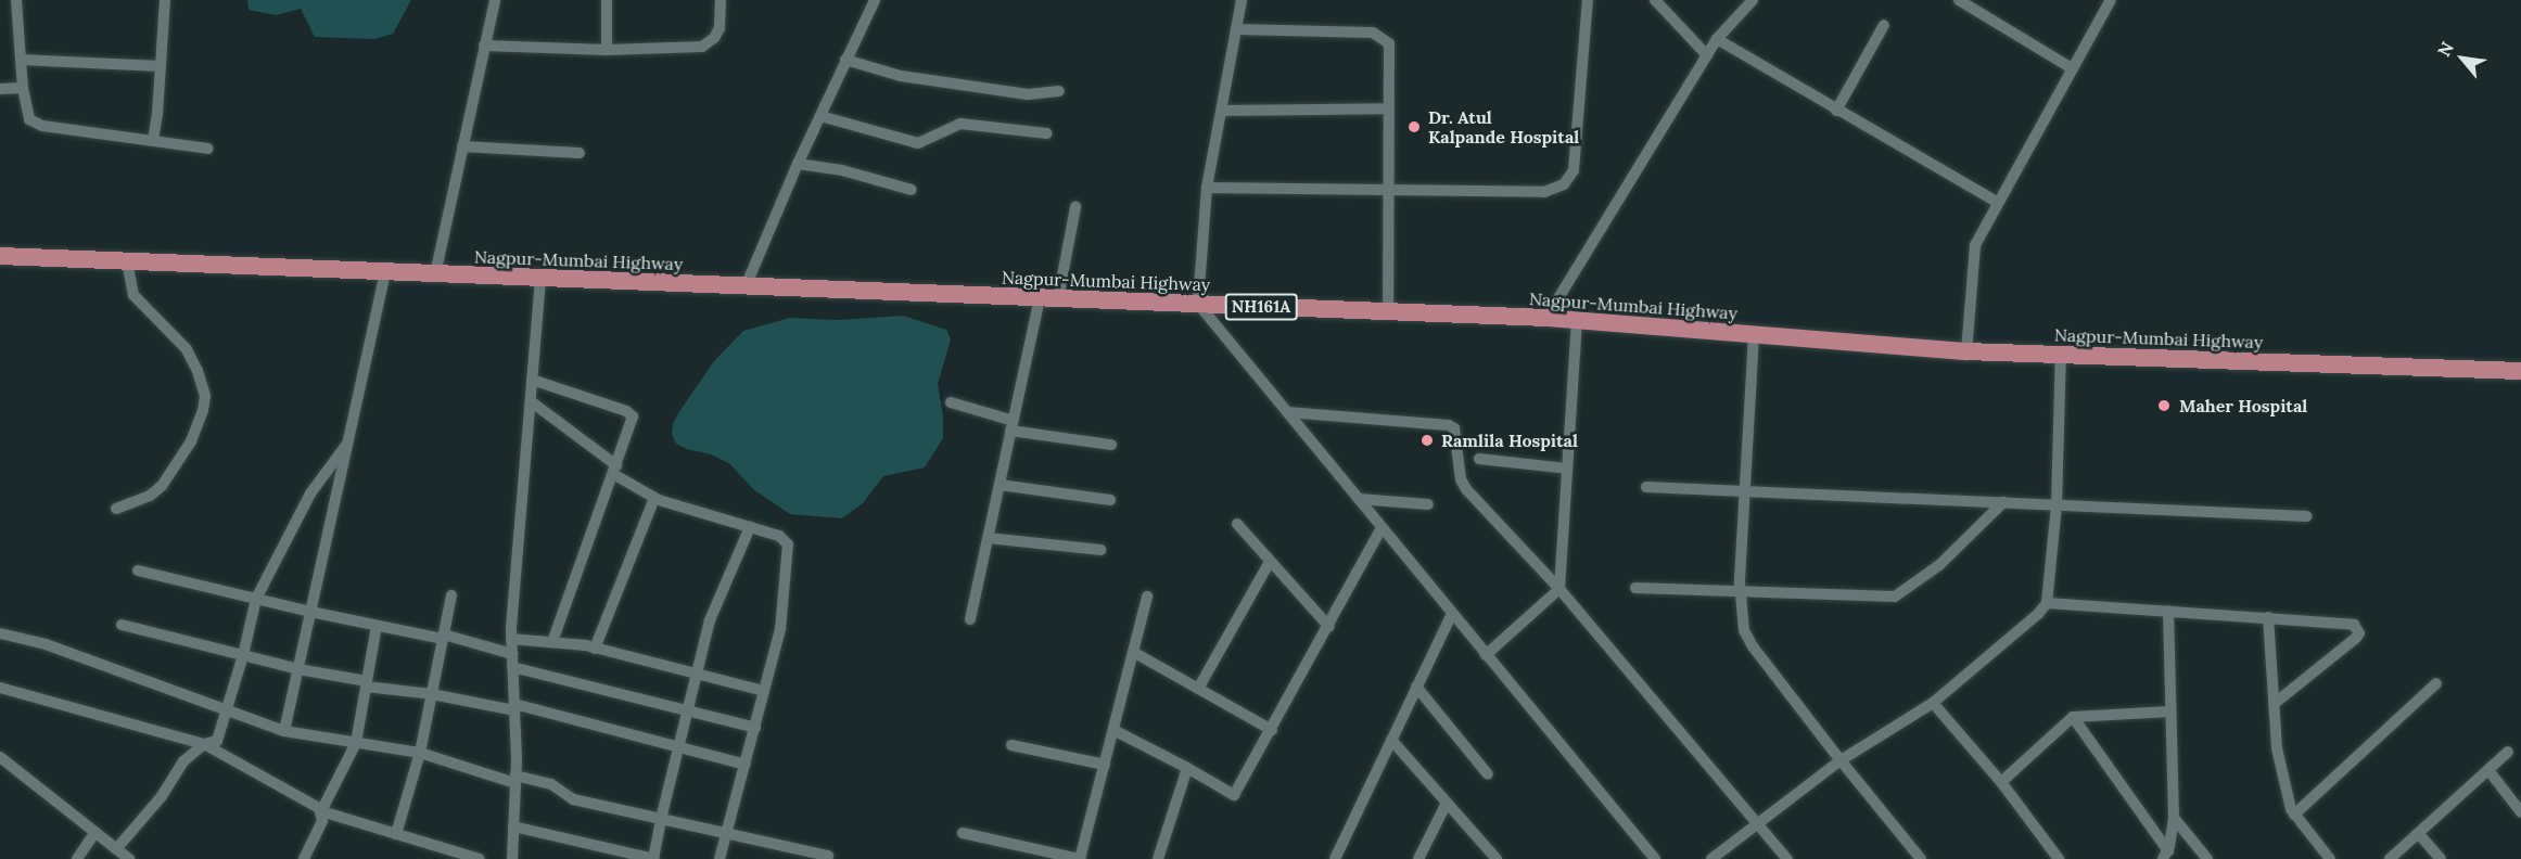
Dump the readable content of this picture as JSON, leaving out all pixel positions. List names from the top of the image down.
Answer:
{
  "streets": {
    "highway": ["Nagpur-Mumbai Highway", "NH161A"]
  },
  "places": ["Dr. Atul Kalpande Hospital", "Maher Hospital", "Ramlila Hospital"],
  "north": "top left"
}
